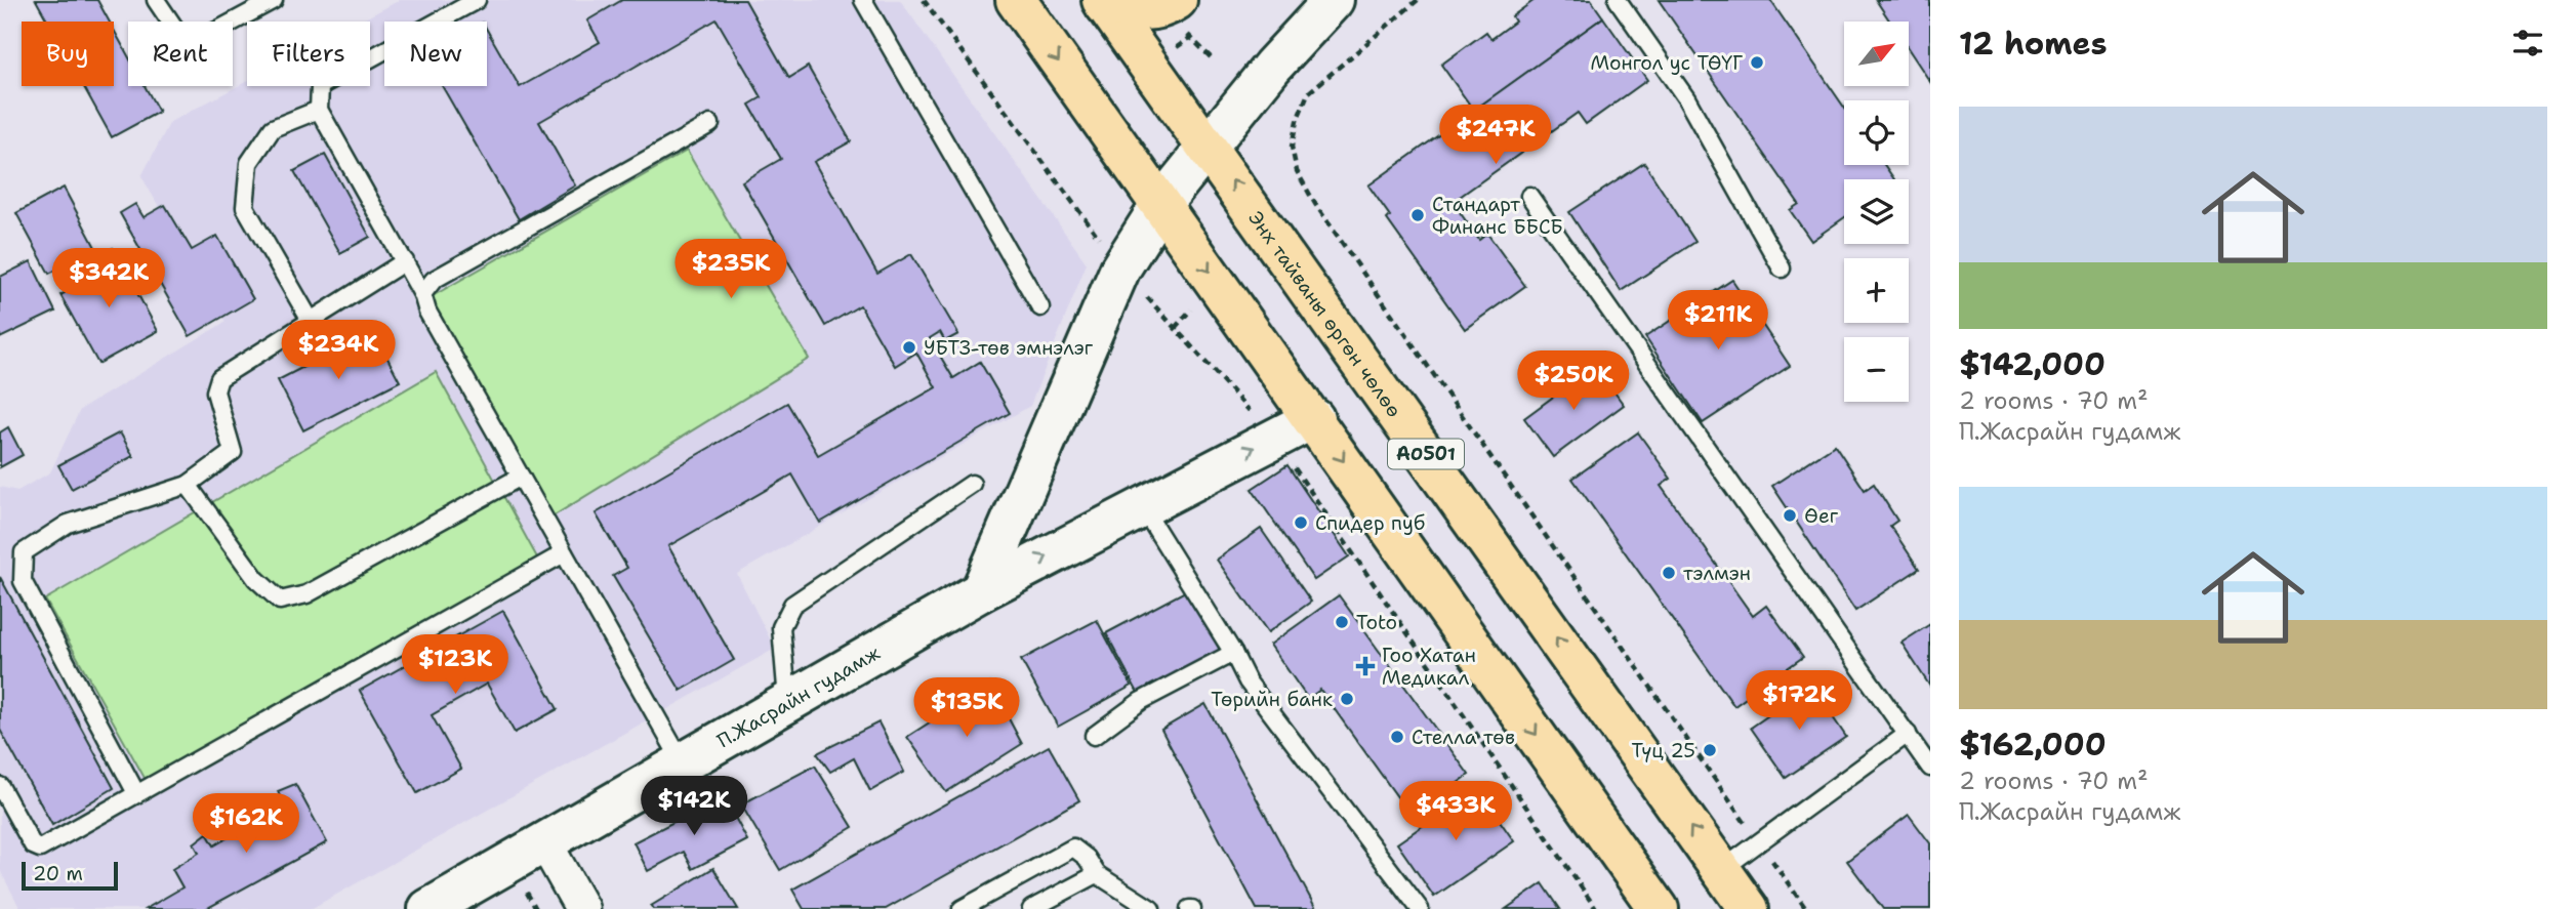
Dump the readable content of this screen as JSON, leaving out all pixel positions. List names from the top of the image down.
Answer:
{
  "streets": {
    "highway": ["Энх тайваны өргөн чөлөө", "A0501"],
    "street": ["П.Жасрайн гудамж"]
  },
  "one_way": ["П.Жасрайн гудамж"],
  "places": {
    "other": [
      "Монгол ус ТӨҮГ",
      "Стандарт Финанс ББСБ",
      "УБТЗ-төв эмнэлэг",
      "Өег",
      "Спидер пуб",
      "тэлмэн",
      "Toto",
      "Төрийн банк",
      "Стелла төв",
      "Түц 25"
    ],
    "health": ["Гоо Хатан Медикал"]
  },
  "scale_bar": "20 m",
  "north": "top right",
  "page": {
    "heading": "12 homes",
    "map_buttons": ["+", "−"],
    "chip": [
      "Buy",
      "Rent",
      "Filters",
      "New"
    ],
    "list": [
      {
        "name": "$142,000",
        "note": "2 rooms · 70 m² · П.Жасрайн гудамж"
      },
      {
        "name": "$162,000",
        "note": "2 rooms · 70 m² · П.Жасрайн гудамж"
      }
    ],
    "price": [
      "$247K",
      "$235K",
      "$342K",
      "$211K",
      "$234K",
      "$250K",
      "$123K",
      "$172K",
      "$135K",
      "$142K",
      "$433K",
      "$162K"
    ],
    "scale": "20 m"
  }
}
